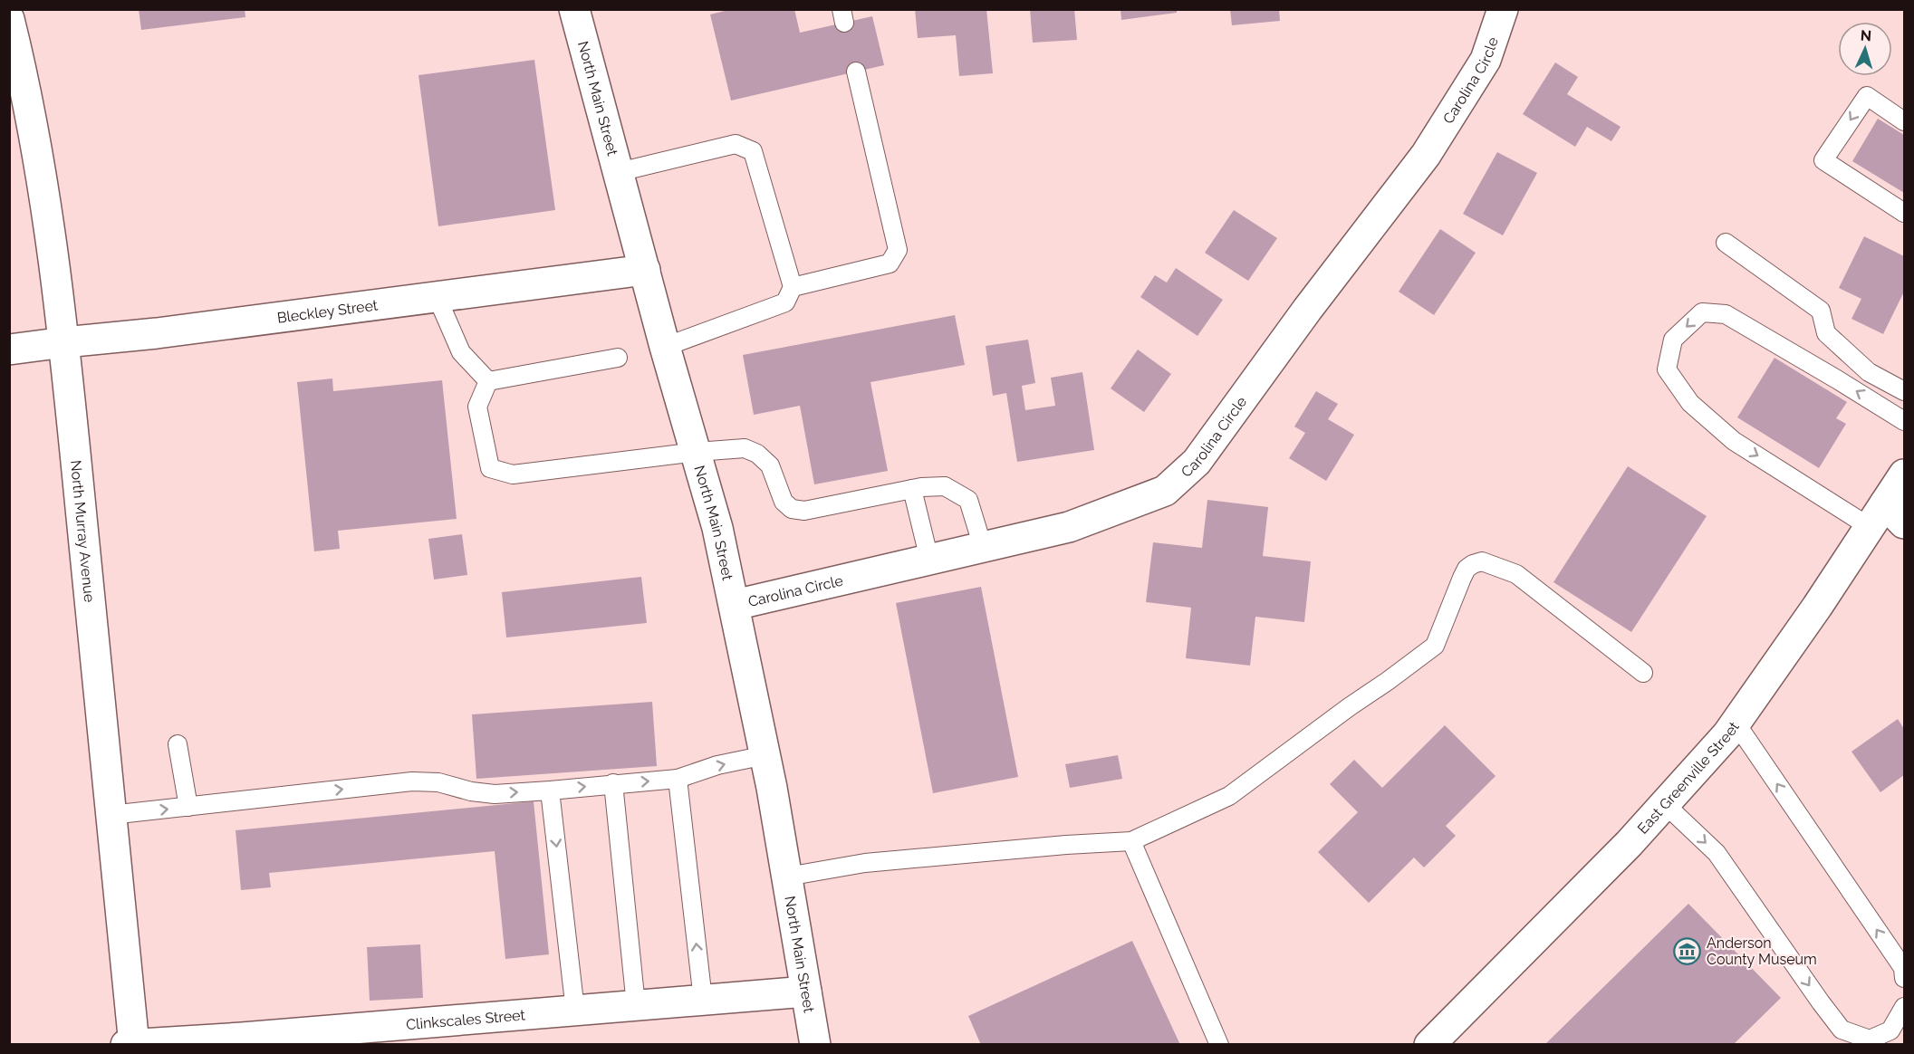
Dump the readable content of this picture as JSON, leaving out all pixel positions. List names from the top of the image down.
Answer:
{
  "streets": {
    "main road": [
      "Carolina Circle",
      "North Main Street",
      "Bleckley Street",
      "North Murray Avenue",
      "East Greenville Street",
      "Clinkscales Street"
    ]
  },
  "crossings": [
    ["Carolina Circle", "North Main Street"],
    ["North Main Street", "Bleckley Street"],
    ["North Main Street", "Clinkscales Street"],
    ["Bleckley Street", "North Murray Avenue"],
    ["North Murray Avenue", "Clinkscales Street"]
  ],
  "places": {
    "museum": ["Anderson County Museum"]
  },
  "north": "top"
}
